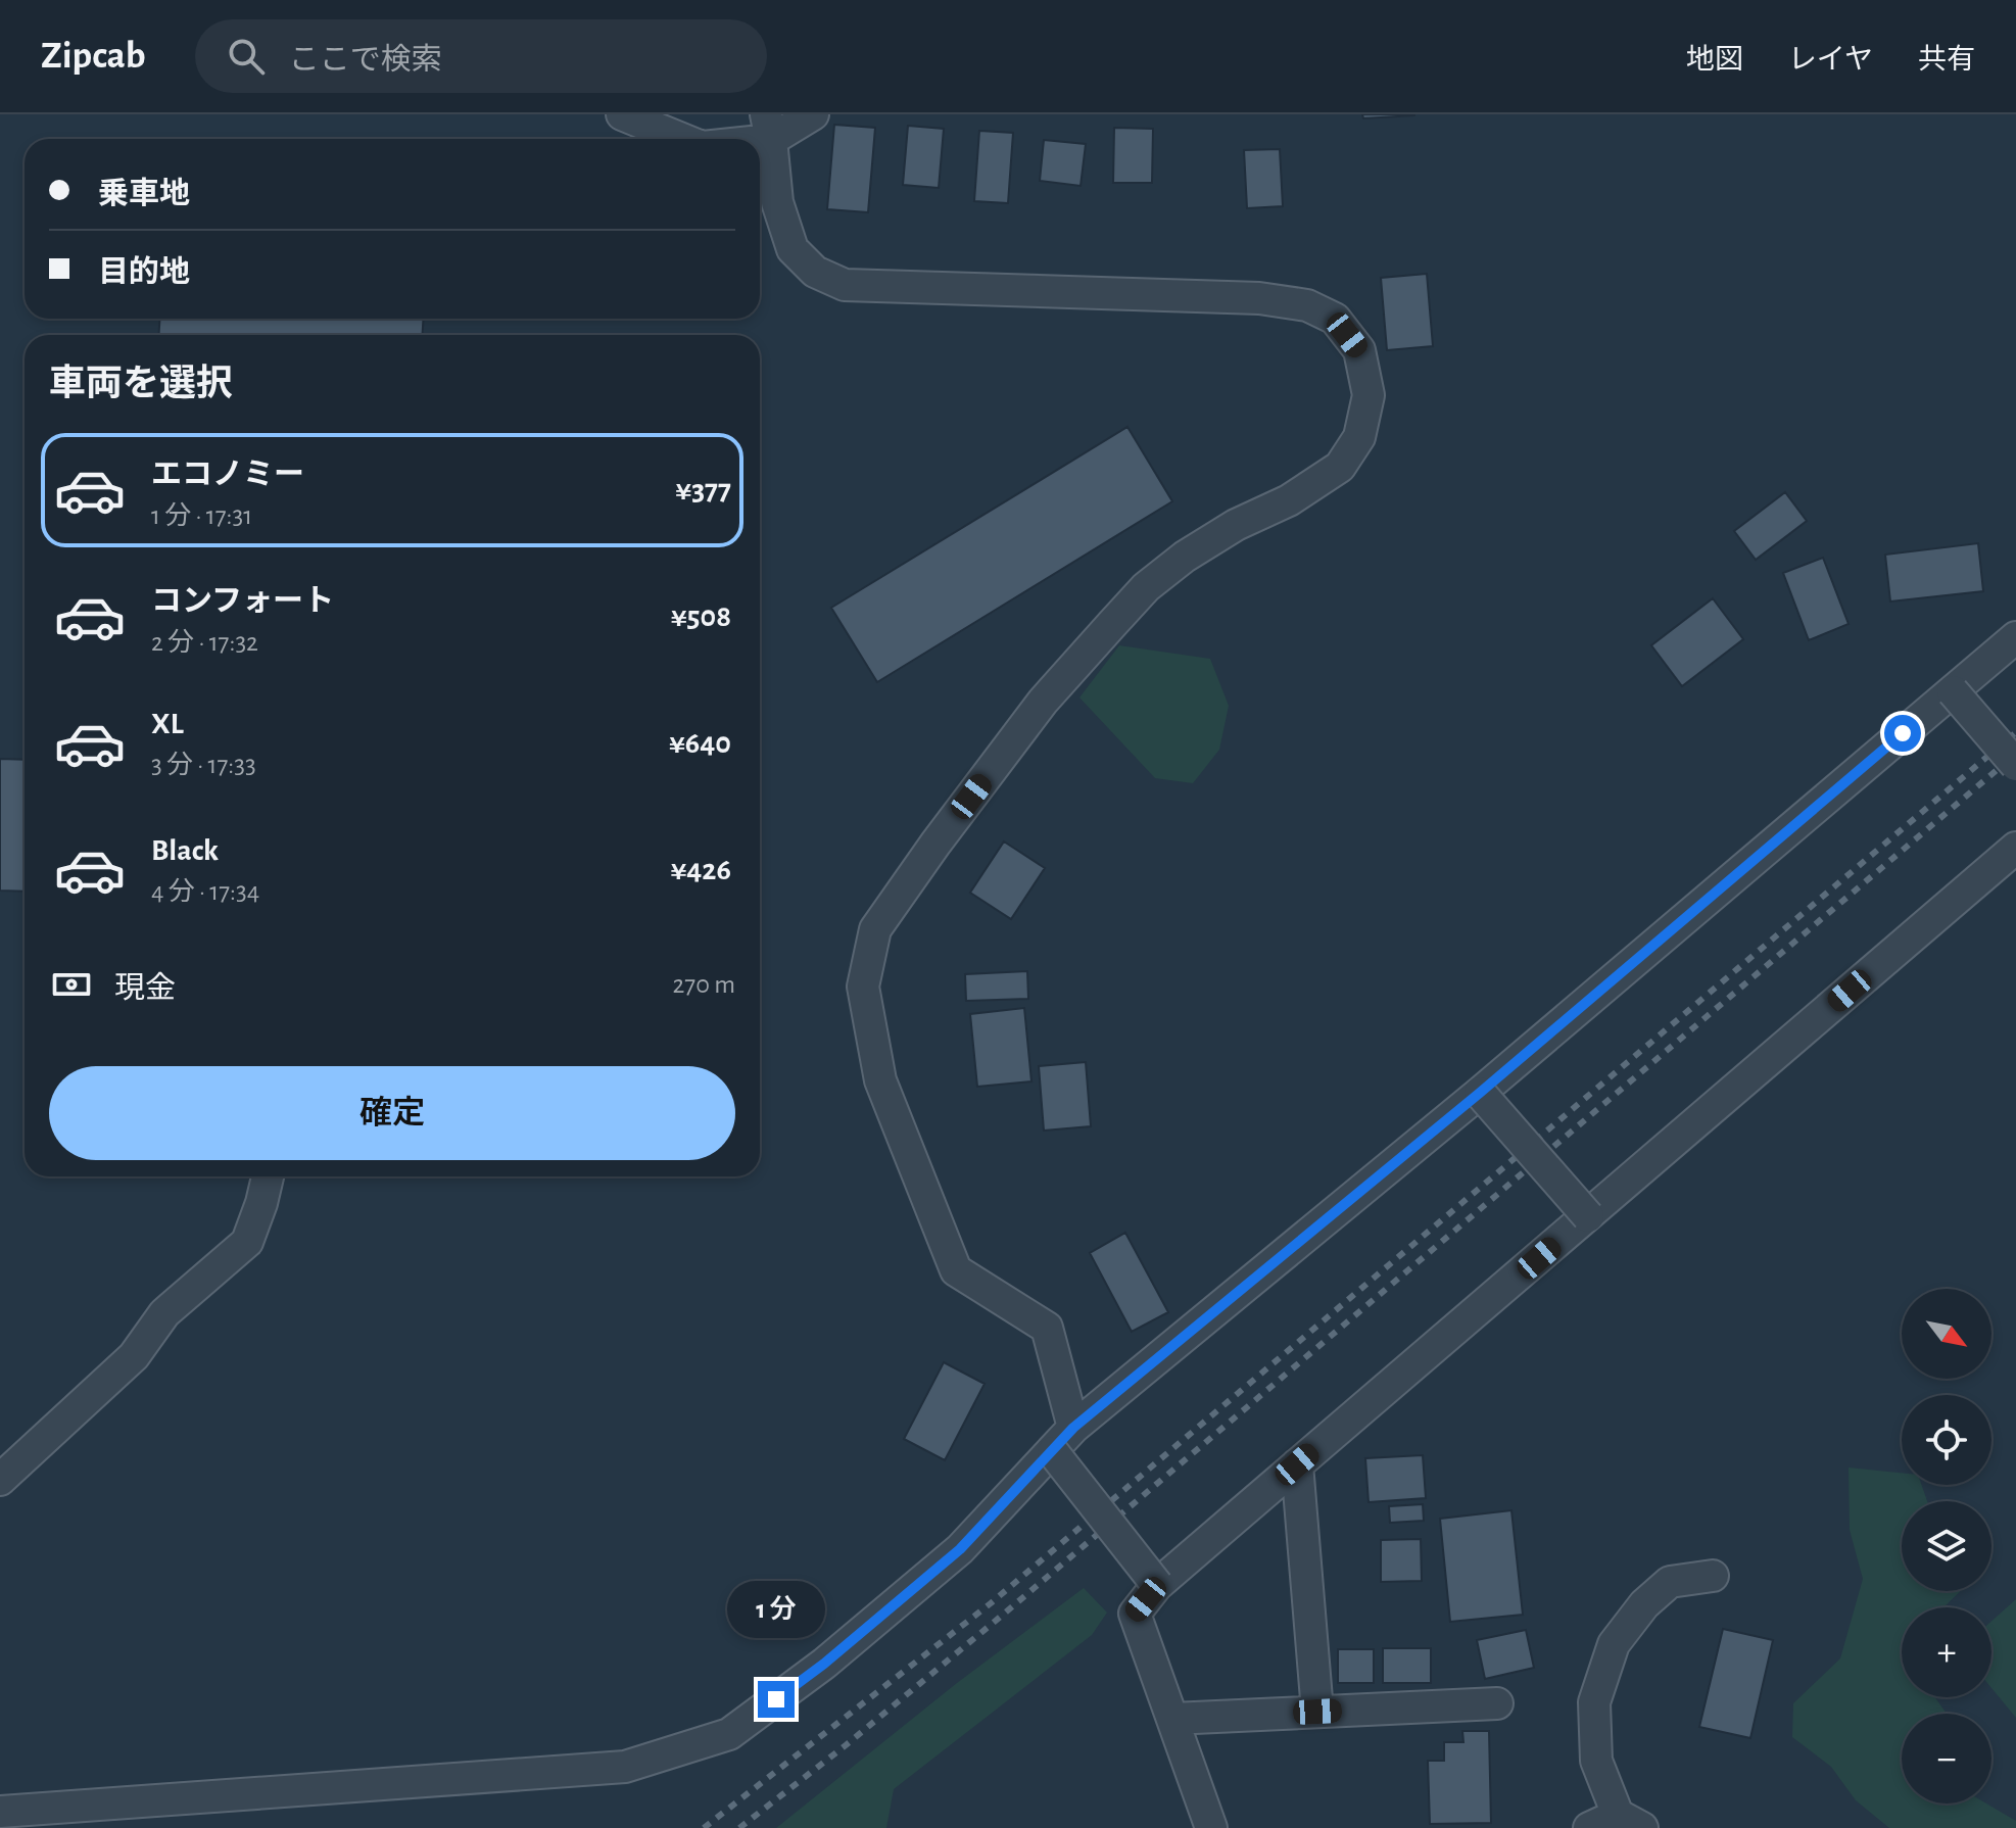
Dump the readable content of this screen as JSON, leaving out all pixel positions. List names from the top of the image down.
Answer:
{
  "north": "bottom right",
  "page": {
    "header": "Zipcab",
    "search": "ここで検索",
    "nav": ["地図", "レイヤ", "共有"],
    "banner": ["乗車地", "目的地"],
    "heading": "車両を選択",
    "list": [
      {
        "name": "エコノミー",
        "note": "1 分 · 17:31",
        "value": "¥377"
      },
      {
        "name": "コンフォート",
        "note": "2 分 · 17:32",
        "value": "¥508"
      },
      {
        "name": "XL",
        "note": "3 分 · 17:33",
        "value": "¥640"
      },
      {
        "name": "Black",
        "note": "4 分 · 17:34",
        "value": "¥426"
      }
    ],
    "pay": ["現金", "270 m"],
    "buttons": "確定",
    "map_buttons": ["+", "−"],
    "bubble": "1 分"
  }
}
